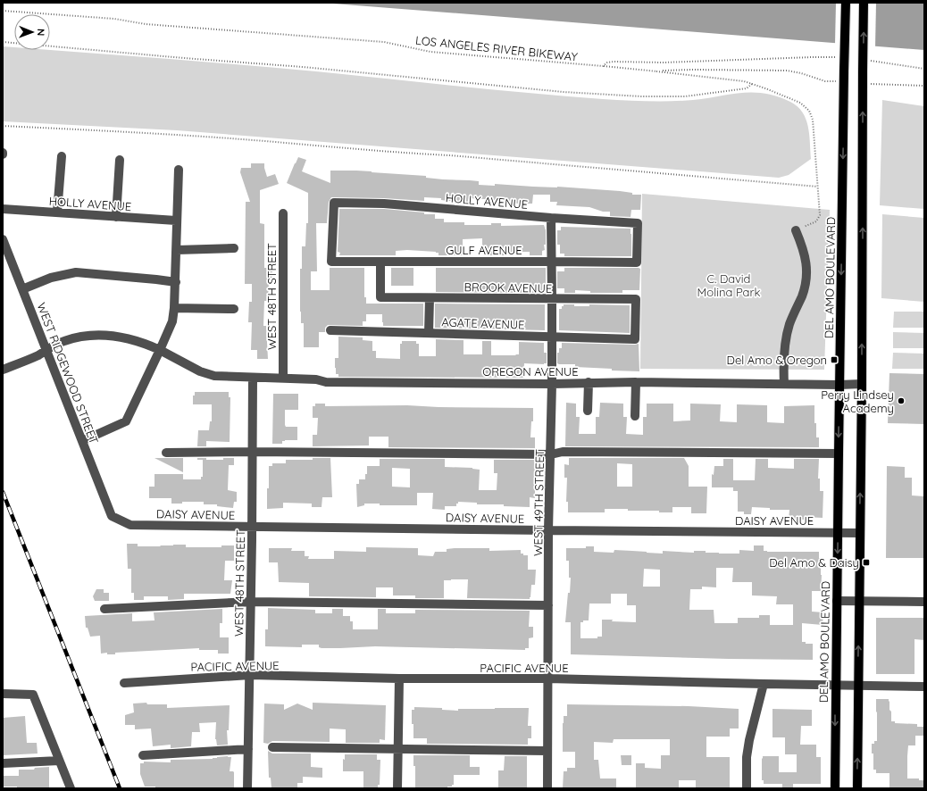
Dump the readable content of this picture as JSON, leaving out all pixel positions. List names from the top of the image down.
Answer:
{
  "streets": {
    "main road": ["DEL AMO BOULEVARD"],
    "street": [
      "HOLLY AVENUE",
      "GULF AVENUE",
      "BROOK AVENUE",
      "WEST 48TH STREET",
      "AGATE AVENUE",
      "OREGON AVENUE",
      "WEST RIDGEWOOD STREET",
      "WEST 49TH STREET",
      "DAISY AVENUE",
      "PACIFIC AVENUE"
    ],
    "path": ["LOS ANGELES RIVER BIKEWAY"]
  },
  "crossings": [
    ["HOLLY AVENUE", "GULF AVENUE"],
    ["HOLLY AVENUE", "WEST 49TH STREET"],
    ["GULF AVENUE", "BROOK AVENUE"],
    ["GULF AVENUE", "WEST 49TH STREET"],
    ["DEL AMO BOULEVARD", "OREGON AVENUE"],
    ["DEL AMO BOULEVARD", "DAISY AVENUE"],
    ["DEL AMO BOULEVARD", "PACIFIC AVENUE"],
    ["BROOK AVENUE", "AGATE AVENUE"],
    ["BROOK AVENUE", "WEST 49TH STREET"],
    ["WEST 48TH STREET", "OREGON AVENUE"],
    ["WEST 48TH STREET", "DAISY AVENUE"],
    ["WEST 48TH STREET", "PACIFIC AVENUE"],
    ["AGATE AVENUE", "WEST 49TH STREET"],
    ["OREGON AVENUE", "WEST RIDGEWOOD STREET"],
    ["OREGON AVENUE", "WEST 49TH STREET"],
    ["WEST RIDGEWOOD STREET", "DAISY AVENUE"],
    ["WEST 49TH STREET", "DAISY AVENUE"],
    ["WEST 49TH STREET", "PACIFIC AVENUE"]
  ],
  "parks": ["C. David Molina Park"],
  "places": {
    "transit": ["Del Amo & Oregon", "Del Amo & Daisy"],
    "other": ["Perry Lindsey Academy"]
  },
  "north": "right"
}
